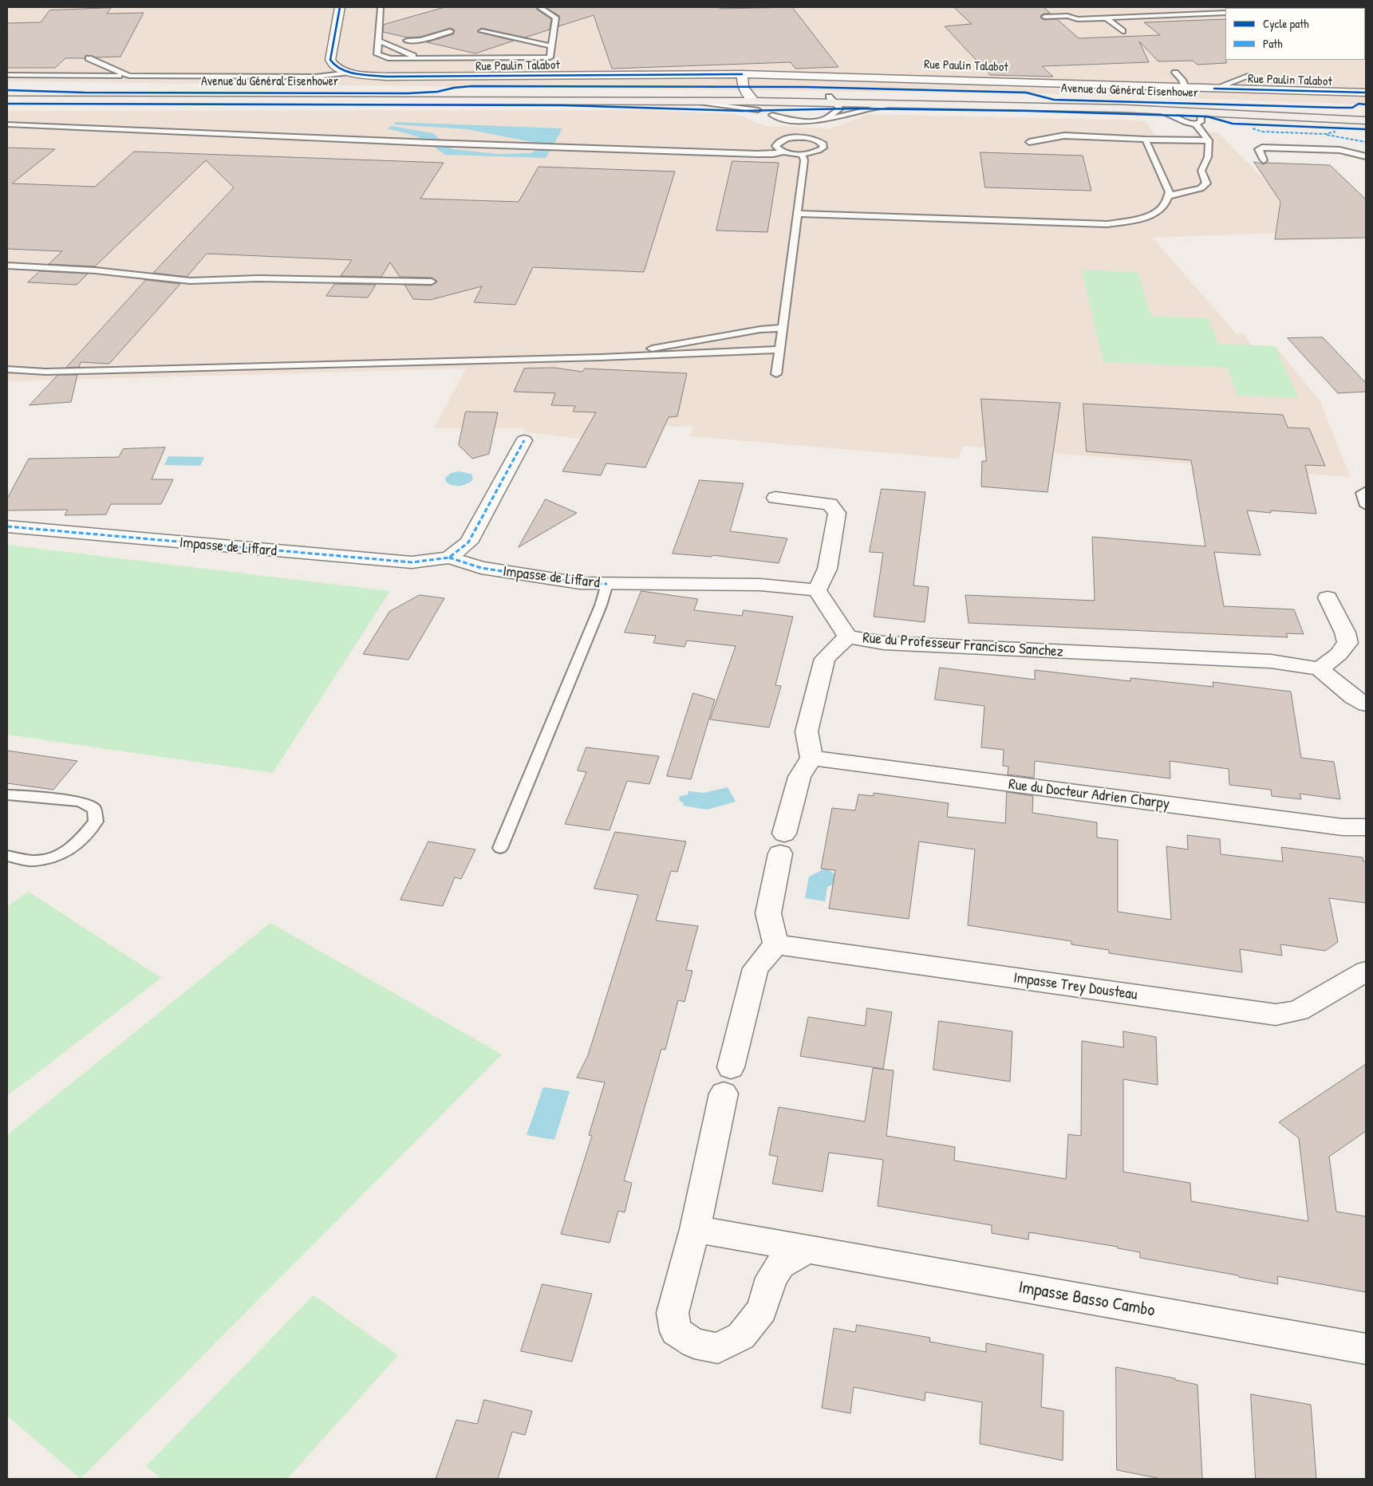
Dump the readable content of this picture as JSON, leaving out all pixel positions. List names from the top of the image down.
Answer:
{
  "streets": {
    "main road": ["Avenue du Général Eisenhower"],
    "street": [
      "Rue Paulin Talabot",
      "Impasse de Liffard",
      "Rue du Professeur Francisco Sanchez",
      "Rue du Docteur Adrien Charpy",
      "Impasse Trey Dousteau",
      "Impasse Basso Cambo"
    ]
  },
  "legend": ["Cycle path", "Path"]
}
